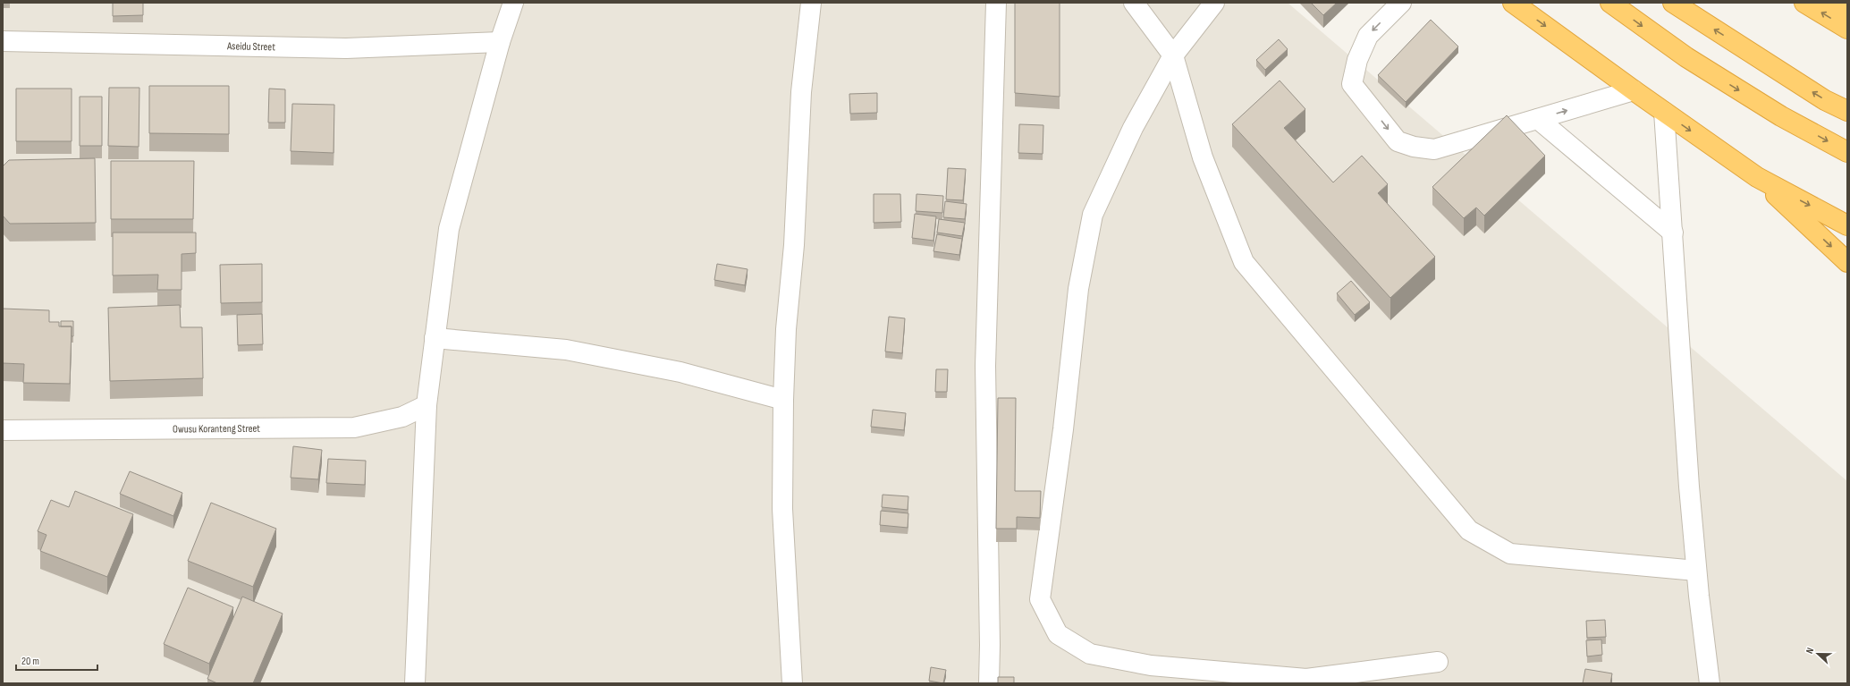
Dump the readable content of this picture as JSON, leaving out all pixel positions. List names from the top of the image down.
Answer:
{
  "streets": {
    "street": ["Aseidu Street", "Owusu Koranteng Street"]
  },
  "scale_bar": "20 m",
  "north": "left"
}
